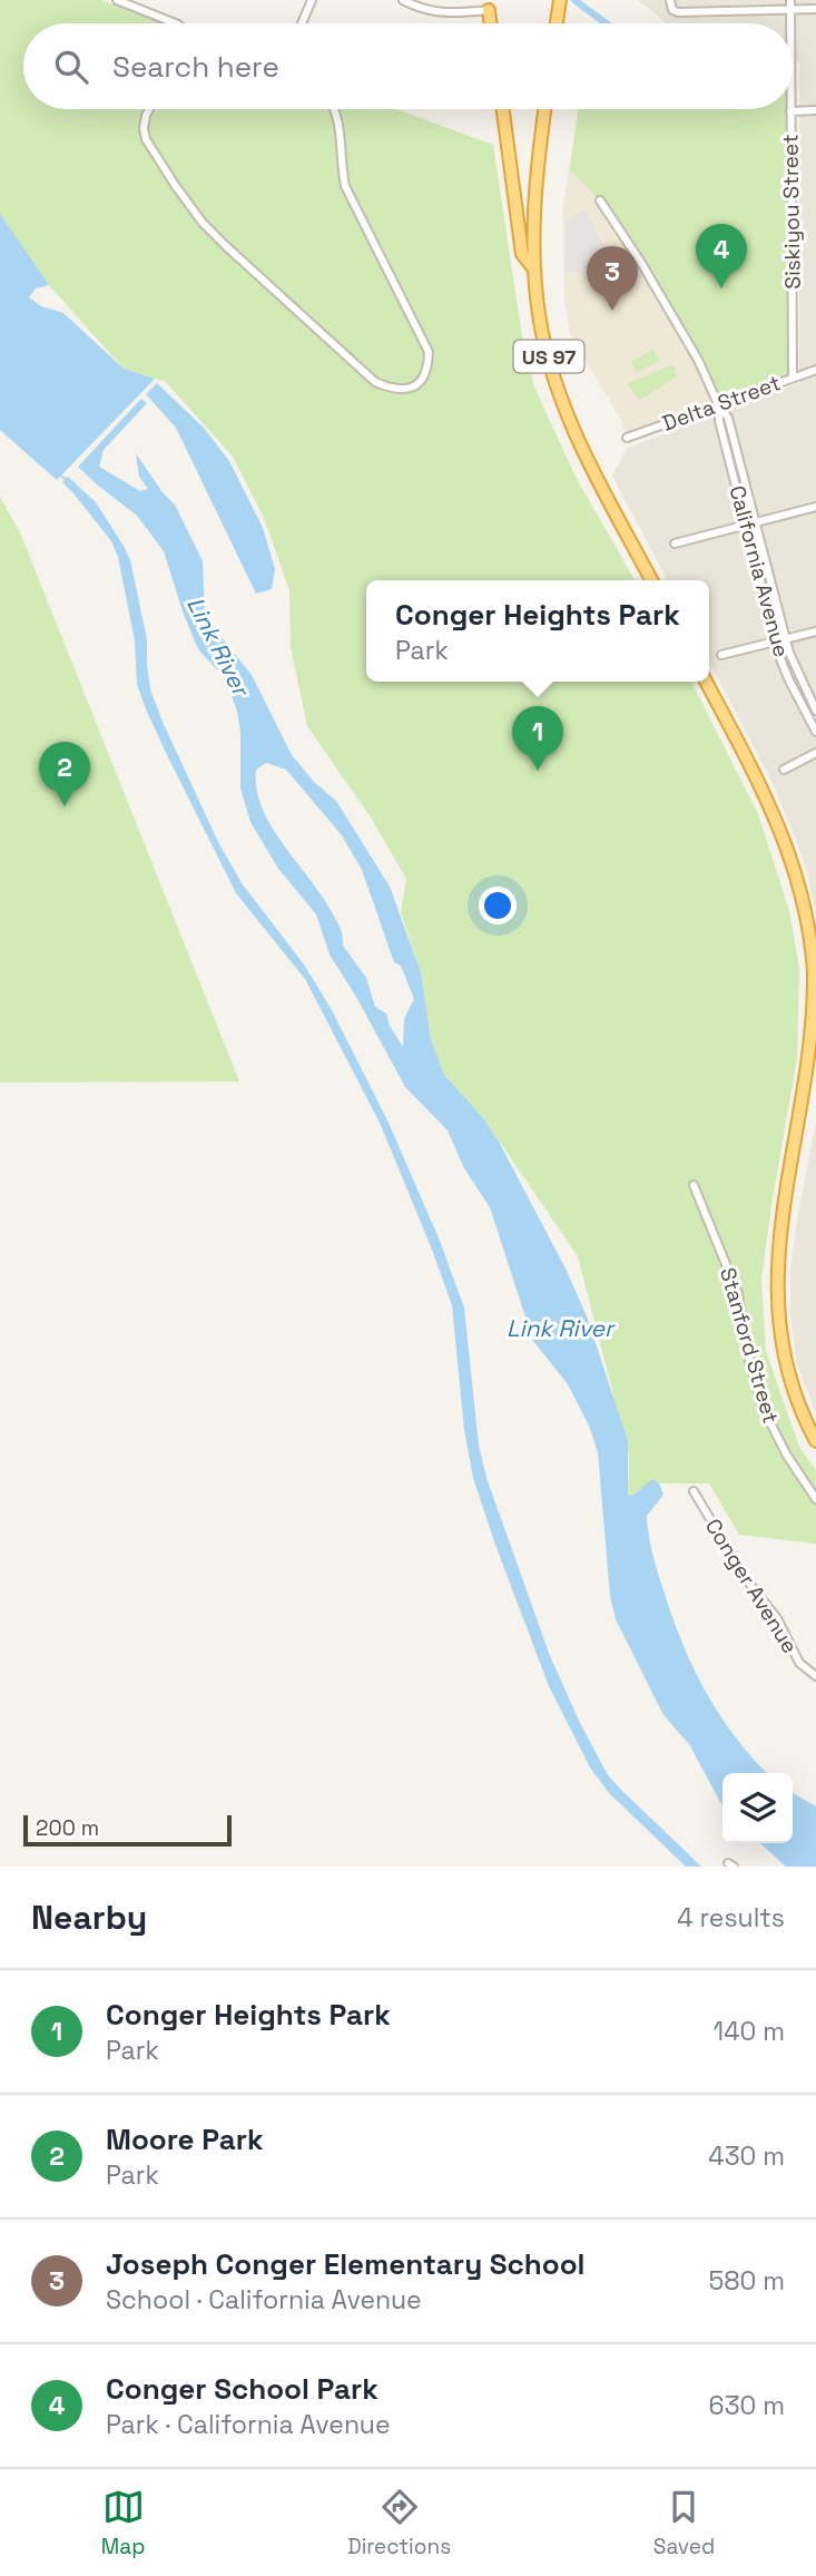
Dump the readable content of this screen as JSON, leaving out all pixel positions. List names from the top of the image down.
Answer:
{
  "streets": {
    "highway": ["US 97"],
    "street": [
      "Siskiyou Street",
      "Delta Street",
      "California Avenue",
      "Stanford Street",
      "Conger Avenue"
    ]
  },
  "crossings": [
    ["Siskiyou Street", "Delta Street"],
    ["Delta Street", "California Avenue"]
  ],
  "water": ["Link River"],
  "scale_bar": "200 m",
  "page": {
    "search": "Search here",
    "pins": [
      "4",
      "3",
      "1",
      "2"
    ],
    "popup": ["Conger Heights Park", "Park"],
    "scale": "200 m",
    "heading": ["Nearby", "4 results"],
    "list": [
      {
        "mark": "1",
        "name": "Conger Heights Park",
        "note": "Park",
        "value": "140 m"
      },
      {
        "mark": "2",
        "name": "Moore Park",
        "note": "Park",
        "value": "430 m"
      },
      {
        "mark": "3",
        "name": "Joseph Conger Elementary School",
        "note": "School · California Avenue",
        "value": "580 m"
      },
      {
        "mark": "4",
        "name": "Conger School Park",
        "note": "Park · California Avenue",
        "value": "630 m"
      }
    ],
    "nav": ["Map", "Directions", "Saved"]
  }
}
